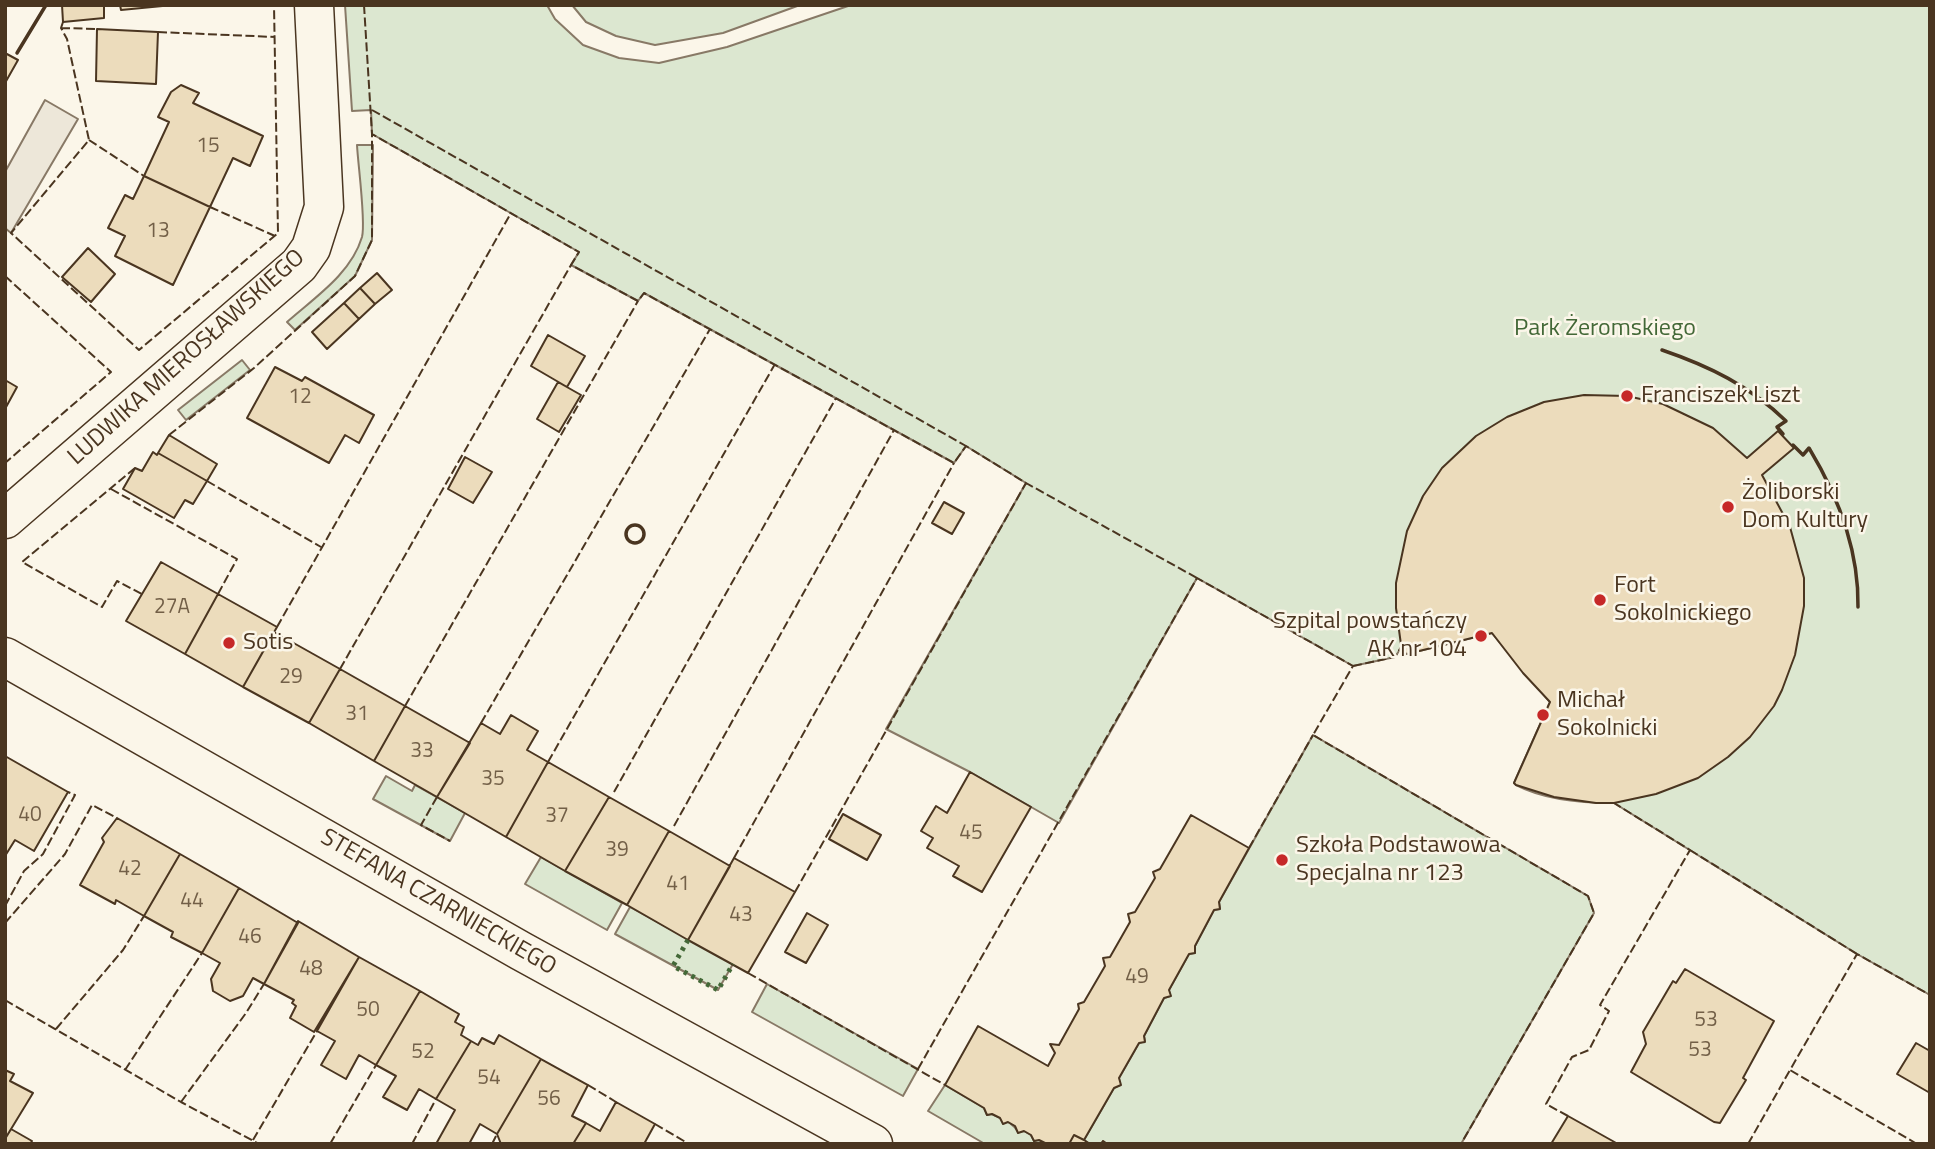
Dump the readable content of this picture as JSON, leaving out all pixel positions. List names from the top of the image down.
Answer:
{
  "streets": {
    "street": ["LUDWIKA MIEROSŁAWSKIEGO", "STEFANA CZARNIECKIEGO"]
  },
  "parks": ["Park Żeromskiego"],
  "places": [
    "Franciszek Liszt",
    "Żoliborski Dom Kultury",
    "Fort Sokolnickiego",
    "Szpital powstańczy AK nr 104",
    "Sotis",
    "Michał Sokolnicki",
    "Szkoła Podstawowa Specjalna nr 123"
  ],
  "house_numbers": [
    "15",
    "13",
    "12",
    "27A",
    "29",
    "31",
    "33",
    "35",
    "40",
    "37",
    "45",
    "39",
    "42",
    "41",
    "44",
    "43",
    "46",
    "48",
    "49",
    "50",
    "53",
    "53",
    "52",
    "54",
    "56"
  ]
}
